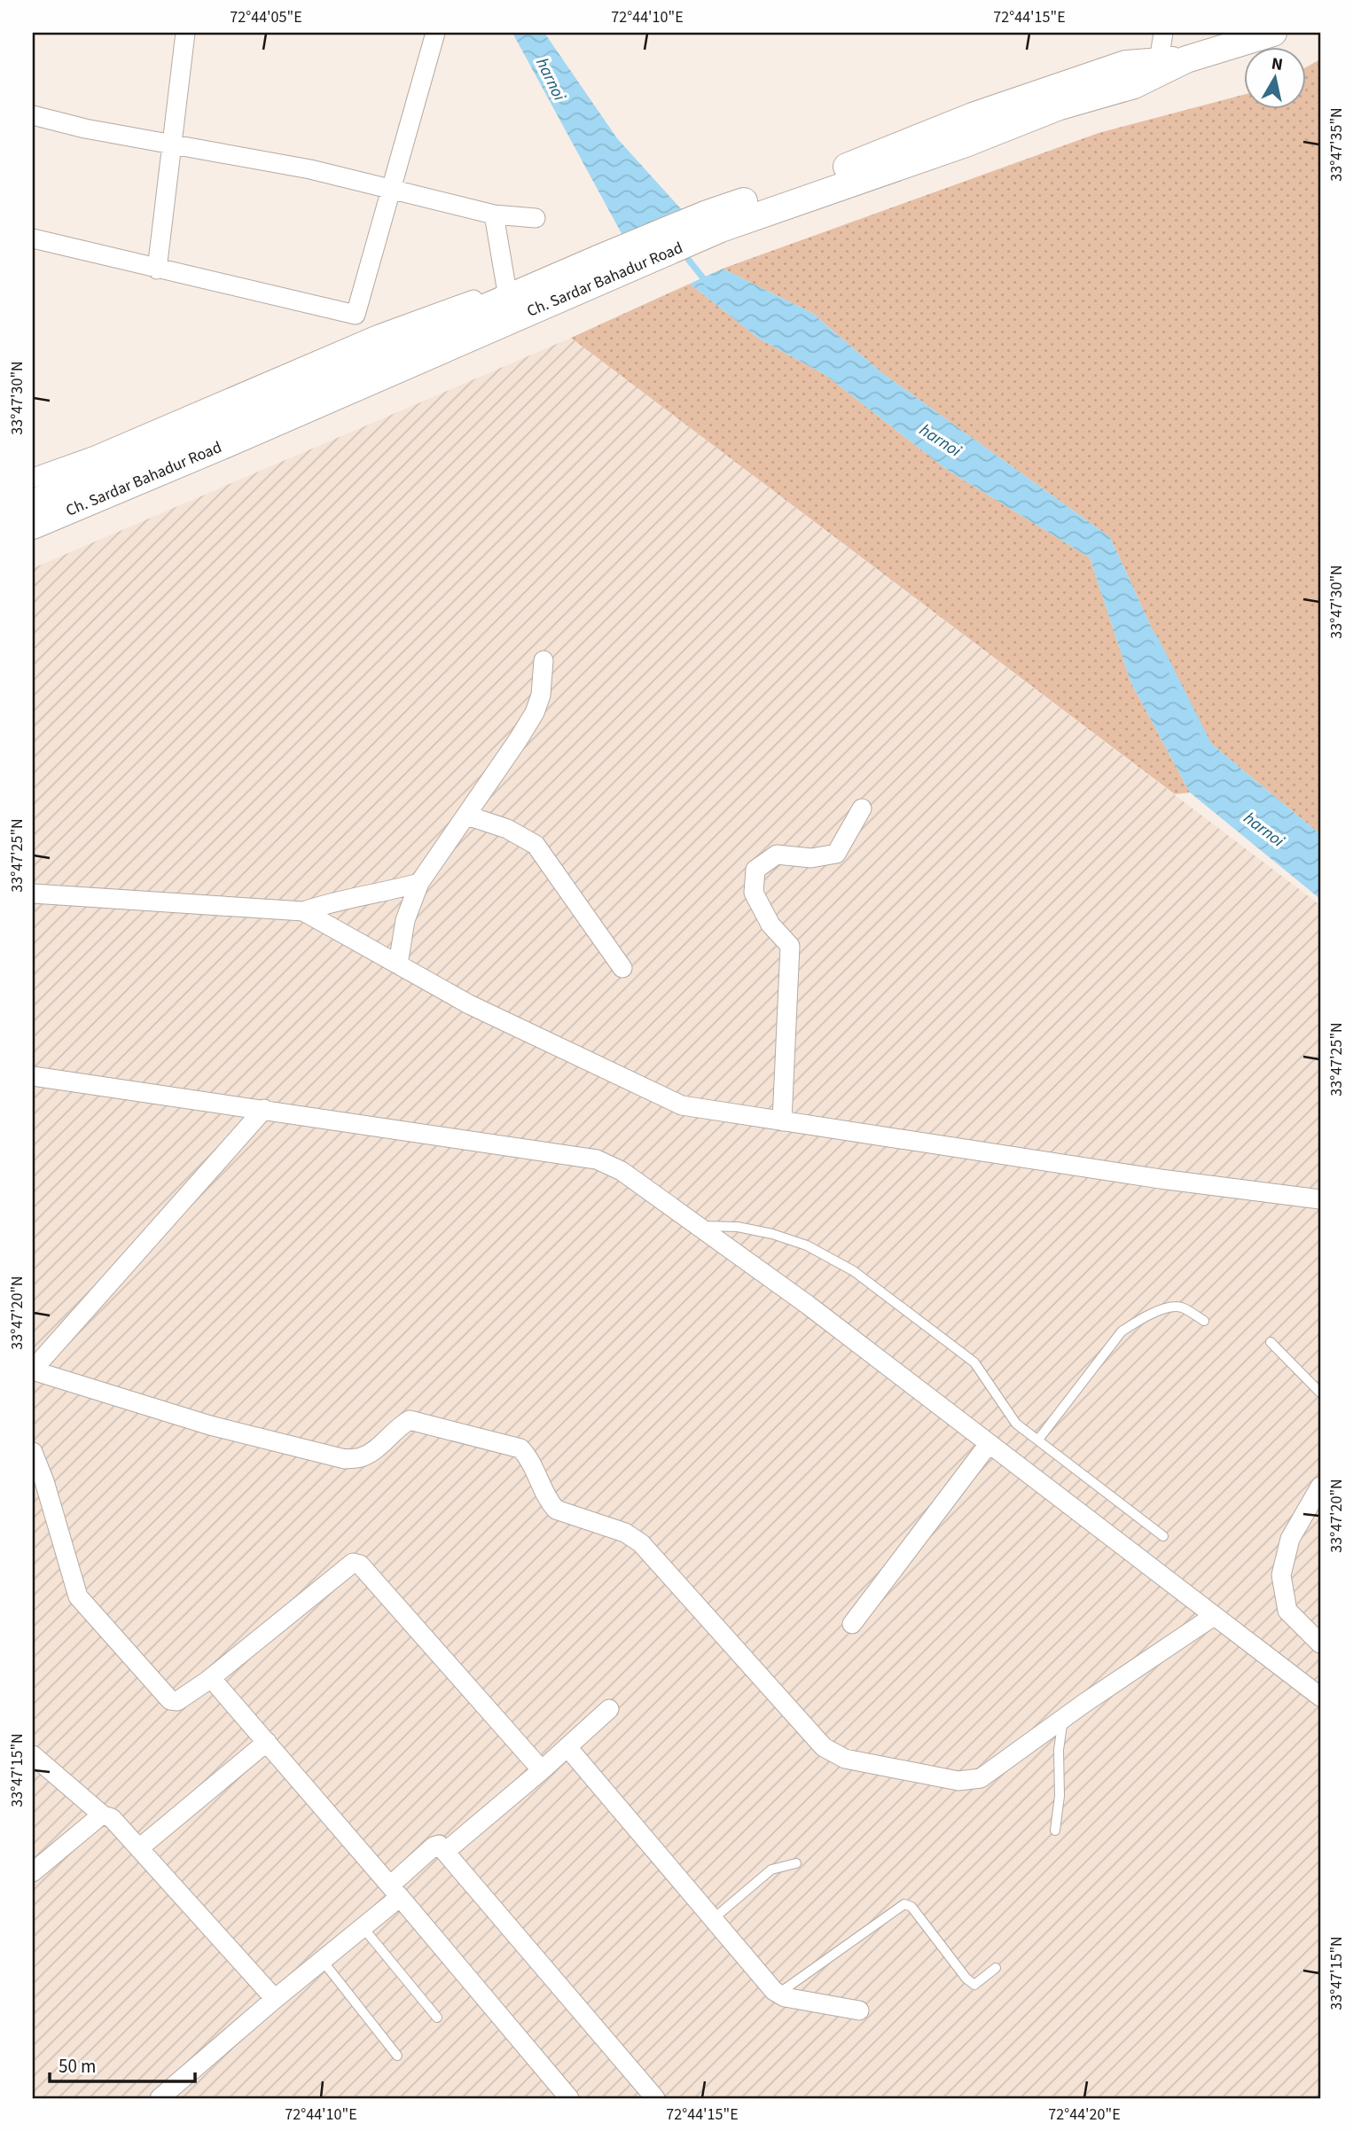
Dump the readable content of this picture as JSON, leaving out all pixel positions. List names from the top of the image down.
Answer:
{
  "streets": {
    "main road": ["Ch. Sardar Bahadur Road"]
  },
  "water": ["harnoi"],
  "scale_bar": "50 m",
  "north": "top",
  "coordinates": [
    "72°44'05\"E",
    "72°44'10\"E",
    "72°44'15\"E",
    "33°47'35\"N",
    "33°47'30\"N",
    "33°47'25\"N",
    "33°47'20\"N",
    "33°47'15\"N",
    "72°44'20\"E"
  ]
}
